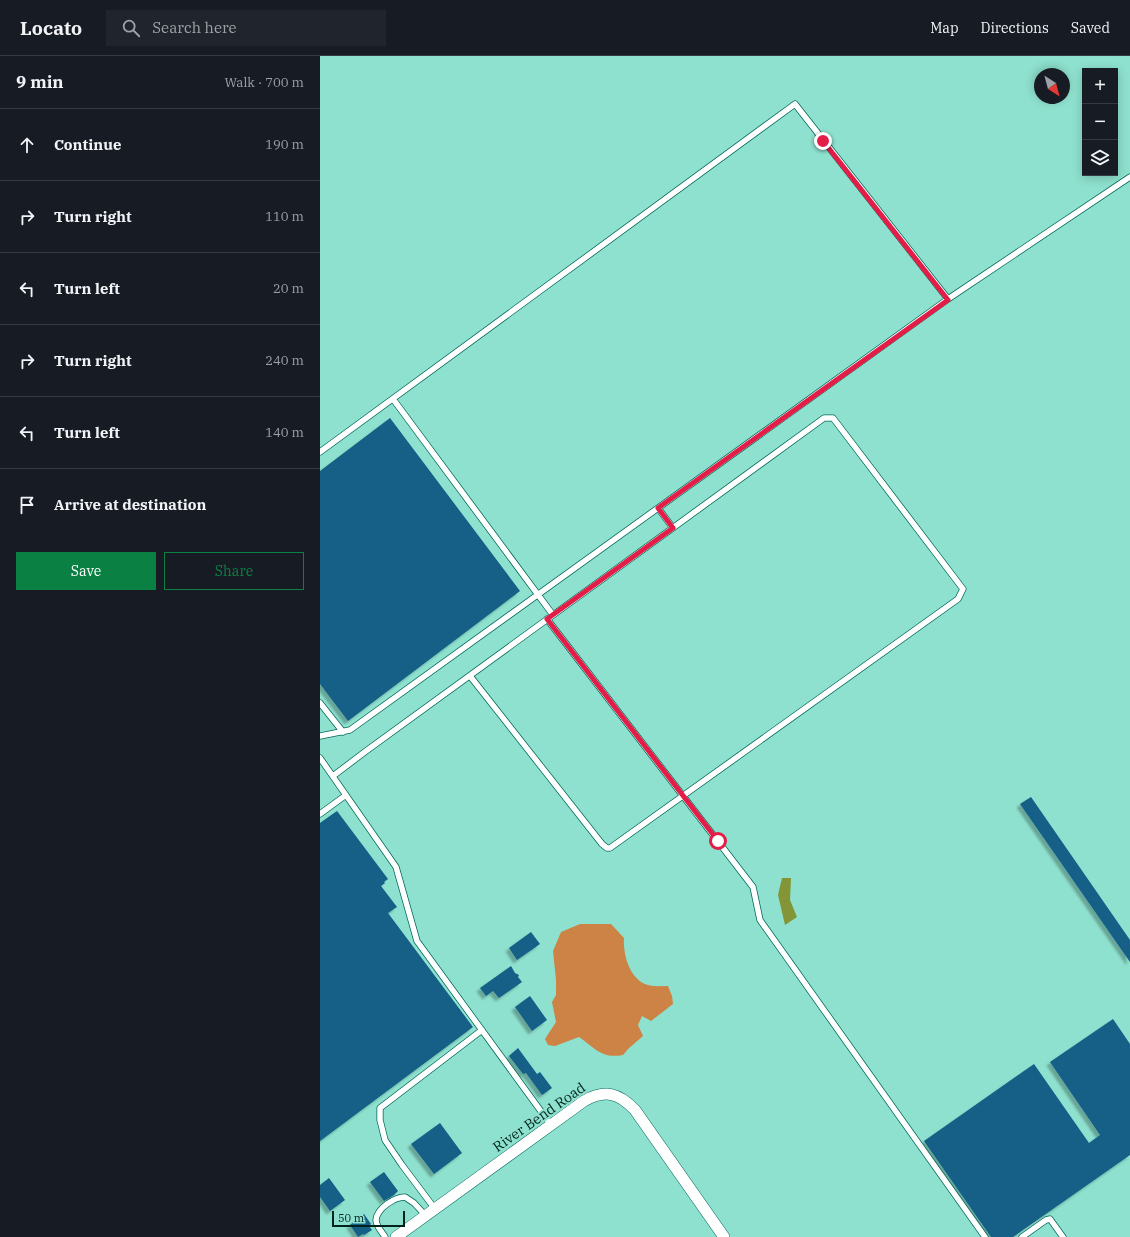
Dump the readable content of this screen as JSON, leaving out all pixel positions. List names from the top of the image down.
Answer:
{
  "streets": {
    "street": ["River Bend Road"]
  },
  "scale_bar": "50 m",
  "north": "bottom right",
  "page": {
    "header": "Locato",
    "search": "Search here",
    "nav": ["Map", "Directions", "Saved"],
    "heading": ["9 min", "Walk · 700 m"],
    "map_buttons": ["+", "−"],
    "list": [
      ["Continue", "190 m"],
      ["Turn right", "110 m"],
      ["Turn left", "20 m"],
      ["Turn right", "240 m"],
      ["Turn left", "140 m"],
      "Arrive at destination"
    ],
    "buttons": ["Save", "Share"],
    "scale": "50 m"
  }
}
